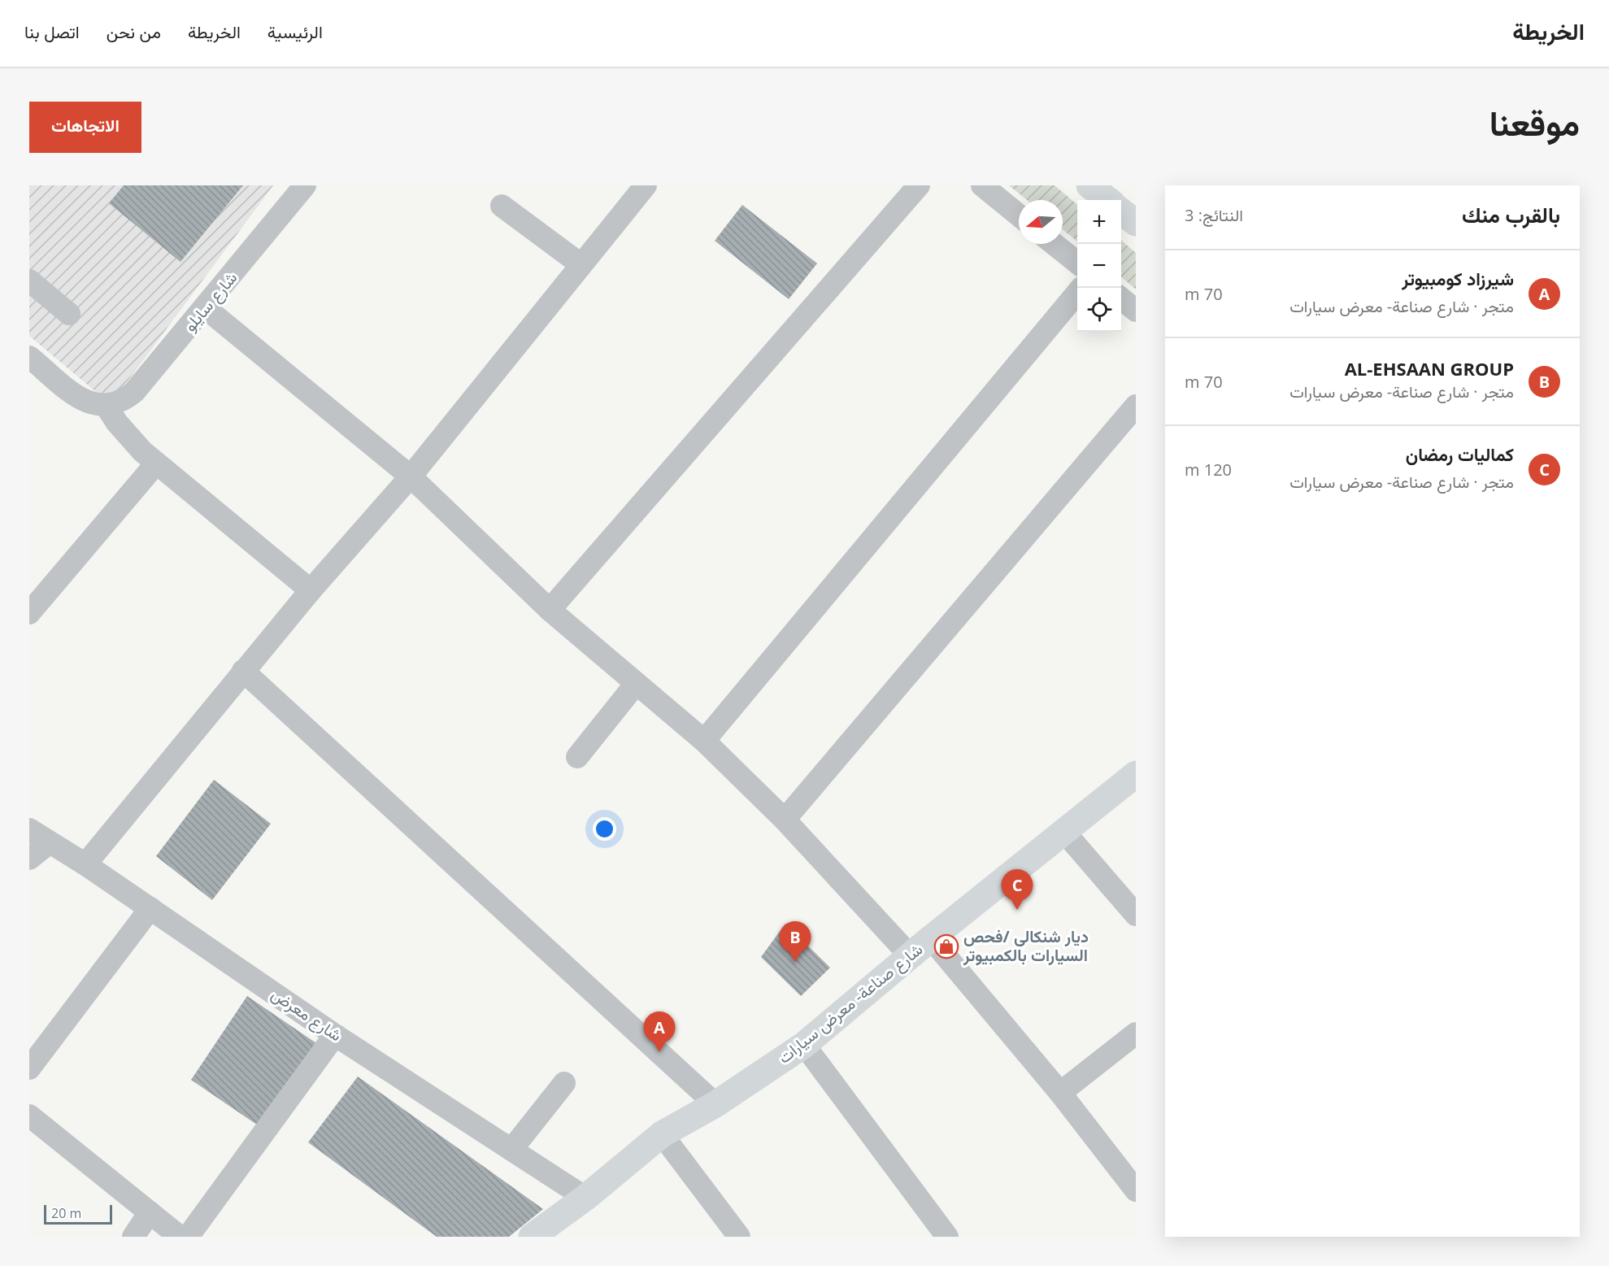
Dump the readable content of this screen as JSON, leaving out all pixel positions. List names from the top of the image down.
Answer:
{
  "streets": {
    "main road": ["شارع صناعة- معرض سيارات"],
    "street": ["شارع سايلو", "شارع معرض"]
  },
  "crossings": [
    ["شارع صناعة- معرض سيارات", "شارع معرض"]
  ],
  "places": {
    "shop": ["ديار شنكالي /فحص السيارات بالكمبيوتر"]
  },
  "scale_bar": "20 m",
  "north": "left",
  "page": {
    "header": "الخريطة",
    "nav": [
      "الرئيسية",
      "الخريطة",
      "من نحن",
      "اتصل بنا"
    ],
    "title": "موقعنا",
    "buttons": "الاتجاهات",
    "heading": ["بالقرب منك", "النتائج: 3"],
    "map_buttons": ["+", "−"],
    "list": [
      {
        "mark": "A",
        "name": "شيرزاد كومبيوتر",
        "note": "متجر · شارع صناعة- معرض سيارات",
        "value": "70 m"
      },
      {
        "mark": "B",
        "name": "AL-EHSAAN GROUP",
        "note": "متجر · شارع صناعة- معرض سيارات",
        "value": "70 m"
      },
      {
        "mark": "C",
        "name": "كماليات رمضان",
        "note": "متجر · شارع صناعة- معرض سيارات",
        "value": "120 m"
      }
    ],
    "pins": ["C", "B", "A"],
    "scale": "20 m"
  }
}
